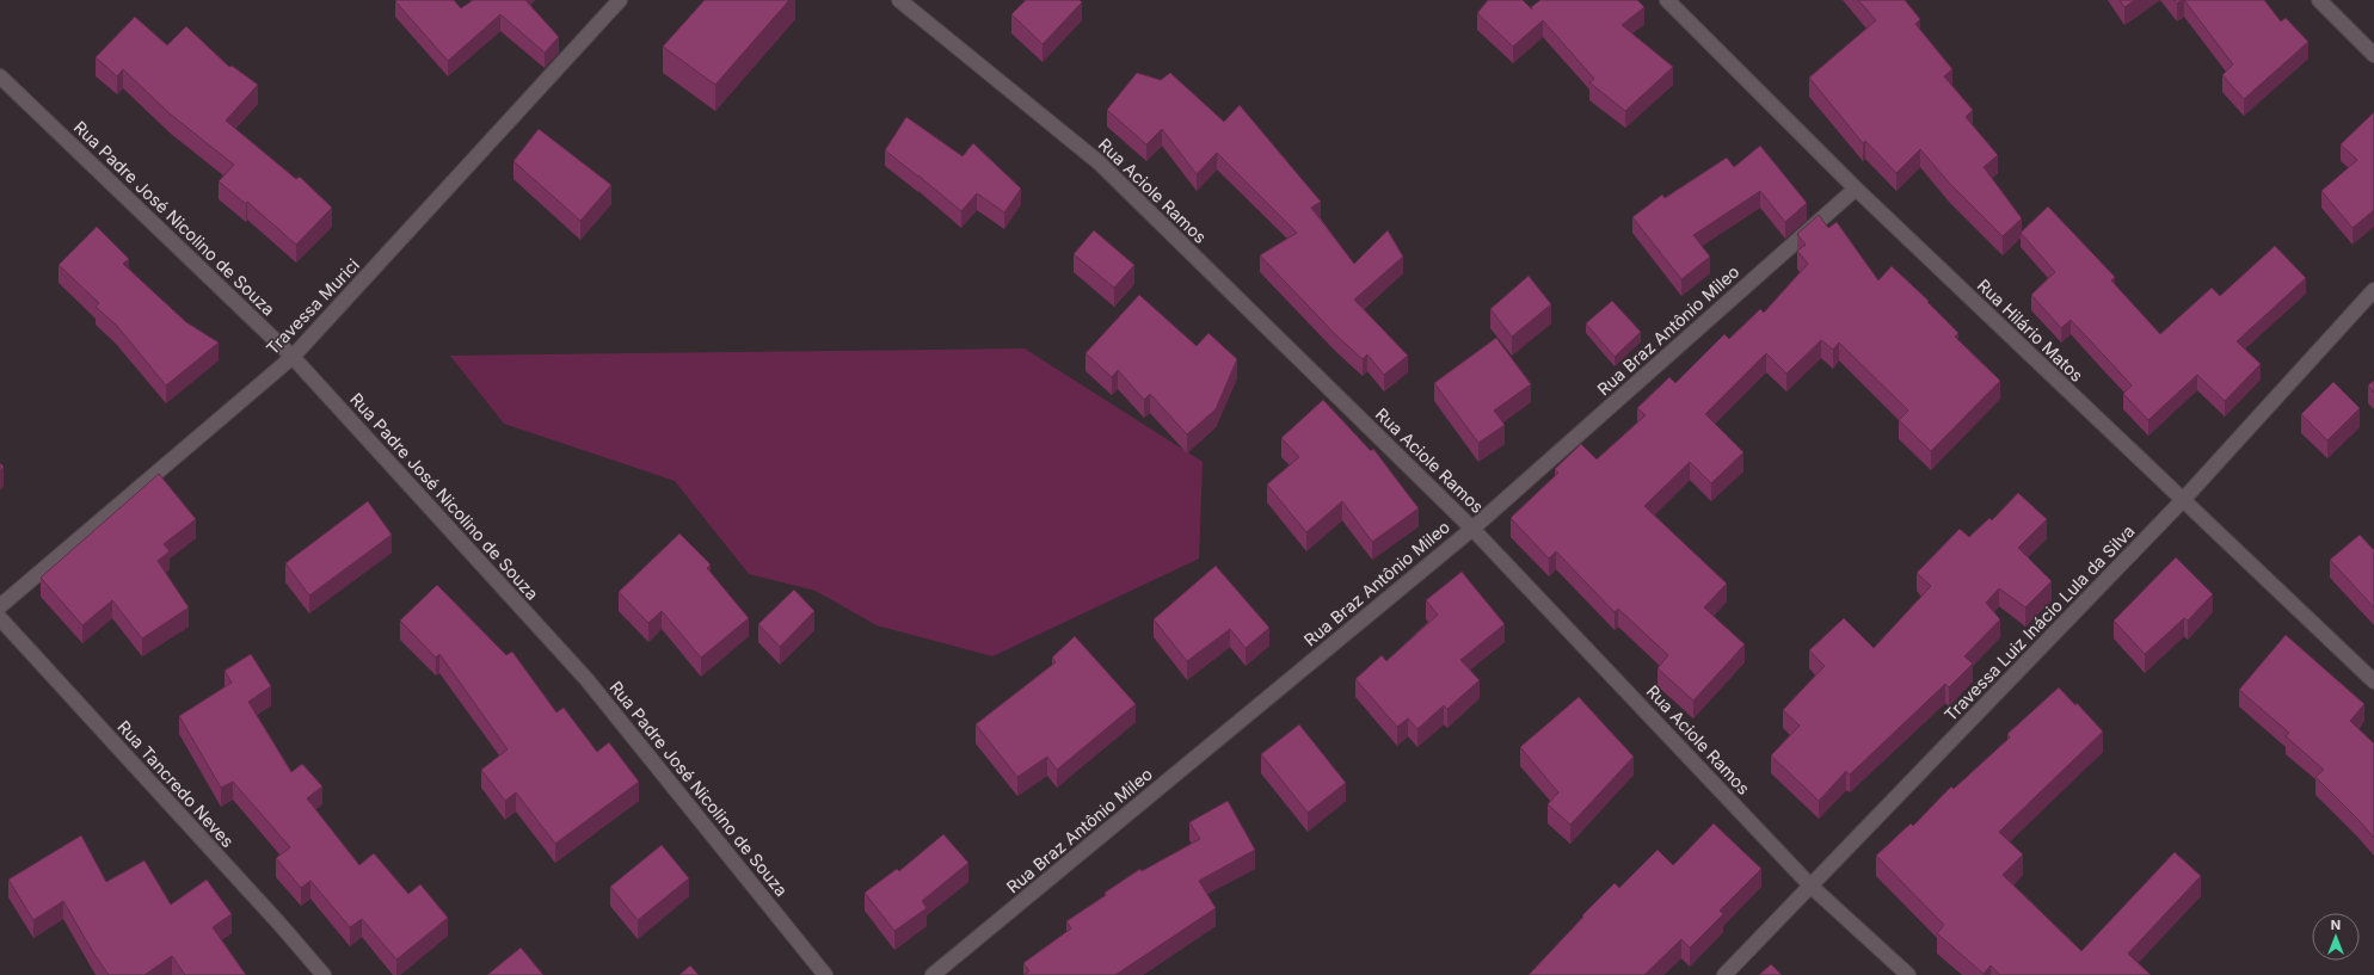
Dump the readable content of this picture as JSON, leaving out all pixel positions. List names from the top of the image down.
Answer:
{
  "streets": {
    "street": [
      "Rua Aciole Ramos",
      "Rua Padre José Nicolino de Souza",
      "Travessa Murici",
      "Rua Braz Antônio Mileo",
      "Rua Hilário Matos",
      "Travessa Luiz Inácio Lula da Silva",
      "Rua Tancredo Neves"
    ]
  },
  "crossings": [
    ["Rua Aciole Ramos", "Rua Braz Antônio Mileo"],
    ["Rua Aciole Ramos", "Travessa Luiz Inácio Lula da Silva"],
    ["Rua Padre José Nicolino de Souza", "Travessa Murici"],
    ["Rua Braz Antônio Mileo", "Rua Hilário Matos"],
    ["Rua Hilário Matos", "Travessa Luiz Inácio Lula da Silva"]
  ],
  "north": "top"
}
